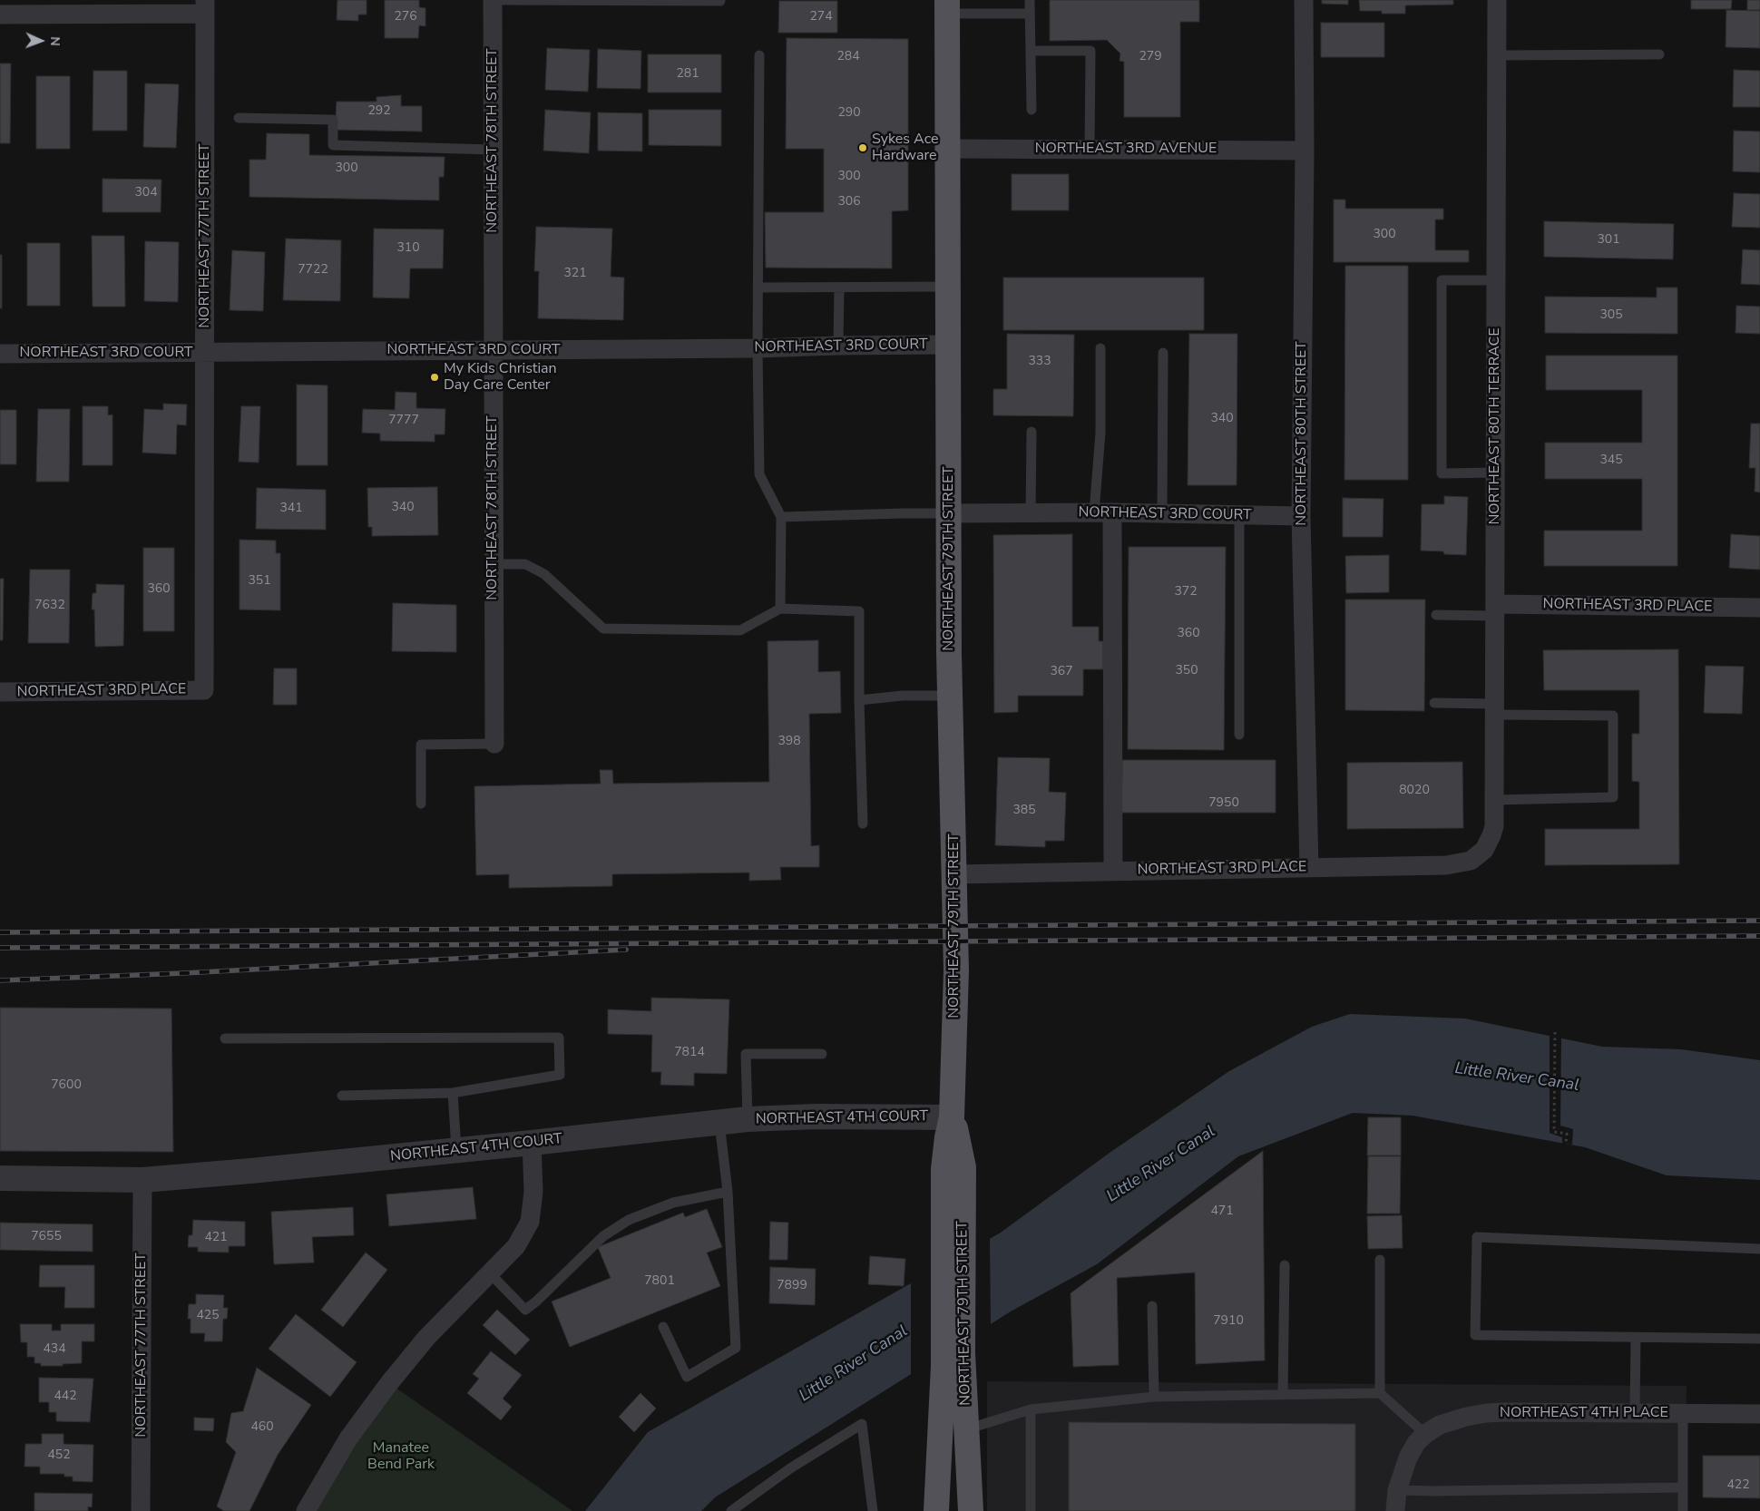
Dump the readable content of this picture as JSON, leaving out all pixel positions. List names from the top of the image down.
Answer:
{
  "streets": {
    "main road": ["NORTHEAST 79TH STREET"],
    "street": [
      "NORTHEAST 78TH STREET",
      "NORTHEAST 3RD AVENUE",
      "NORTHEAST 77TH STREET",
      "NORTHEAST 3RD COURT",
      "NORTHEAST 80TH TERRACE",
      "NORTHEAST 80TH STREET",
      "NORTHEAST 3RD PLACE",
      "NORTHEAST 4TH COURT",
      "NORTHEAST 4TH PLACE"
    ]
  },
  "crossings": [
    ["NORTHEAST 78TH STREET", "NORTHEAST 3RD COURT"],
    ["NORTHEAST 3RD AVENUE", "NORTHEAST 80TH STREET"],
    ["NORTHEAST 3RD AVENUE", "NORTHEAST 79TH STREET"],
    ["NORTHEAST 77TH STREET", "NORTHEAST 3RD COURT"],
    ["NORTHEAST 77TH STREET", "NORTHEAST 3RD PLACE"],
    ["NORTHEAST 77TH STREET", "NORTHEAST 4TH COURT"],
    ["NORTHEAST 3RD COURT", "NORTHEAST 80TH STREET"],
    ["NORTHEAST 3RD COURT", "NORTHEAST 79TH STREET"],
    ["NORTHEAST 80TH TERRACE", "NORTHEAST 3RD PLACE"],
    ["NORTHEAST 80TH STREET", "NORTHEAST 3RD PLACE"],
    ["NORTHEAST 79TH STREET", "NORTHEAST 3RD PLACE"],
    ["NORTHEAST 79TH STREET", "NORTHEAST 4TH COURT"]
  ],
  "water": ["Little River Canal"],
  "parks": ["Manatee Bend Park"],
  "places": ["Sykes Ace Hardware", "My Kids Christian Day Care Center"],
  "house_numbers": [
    "276",
    "274",
    "284",
    "279",
    "281",
    "292",
    "290",
    "300",
    "300",
    "304",
    "306",
    "300",
    "301",
    "310",
    "7722",
    "321",
    "305",
    "333",
    "340",
    "7777",
    "345",
    "340",
    "341",
    "351",
    "360",
    "372",
    "7632",
    "360",
    "350",
    "367",
    "398",
    "8020",
    "7950",
    "385",
    "7814",
    "7600",
    "471",
    "7655",
    "421",
    "7801",
    "7899",
    "425",
    "7910",
    "434",
    "442",
    "460",
    "452",
    "422"
  ],
  "north": "right"
}
